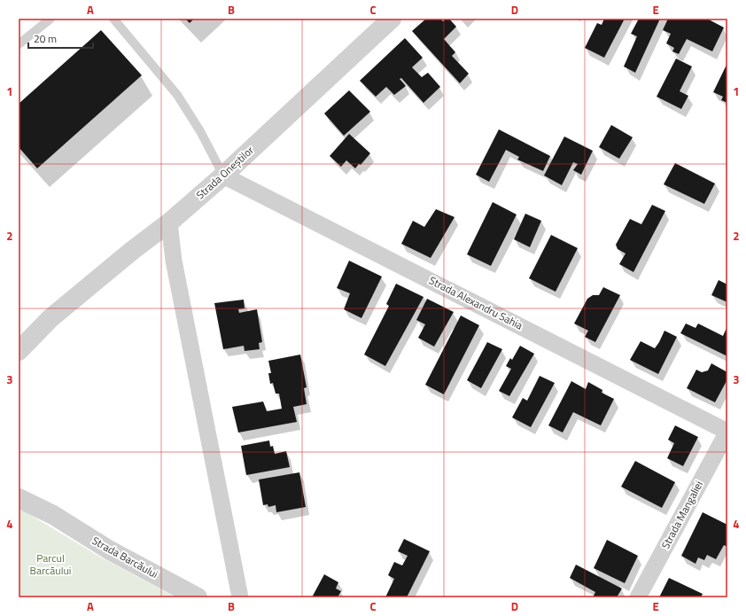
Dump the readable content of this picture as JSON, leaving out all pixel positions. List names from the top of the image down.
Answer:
{
  "streets": {
    "street": [
      "Strada Oneștilor",
      "Strada Alexandru Sahia",
      "Strada Mangaliei",
      "Strada Barcăului"
    ]
  },
  "crossings": [
    ["Strada Oneștilor", "Strada Alexandru Sahia"],
    ["Strada Alexandru Sahia", "Strada Mangaliei"]
  ],
  "parks": ["Parcul Barcăului"],
  "scale_bar": "20 m",
  "grid": {
    "columns": [
      "A",
      "B",
      "C",
      "D",
      "E"
    ],
    "rows": [
      "1",
      "2",
      "3",
      "4"
    ]
  }
}
